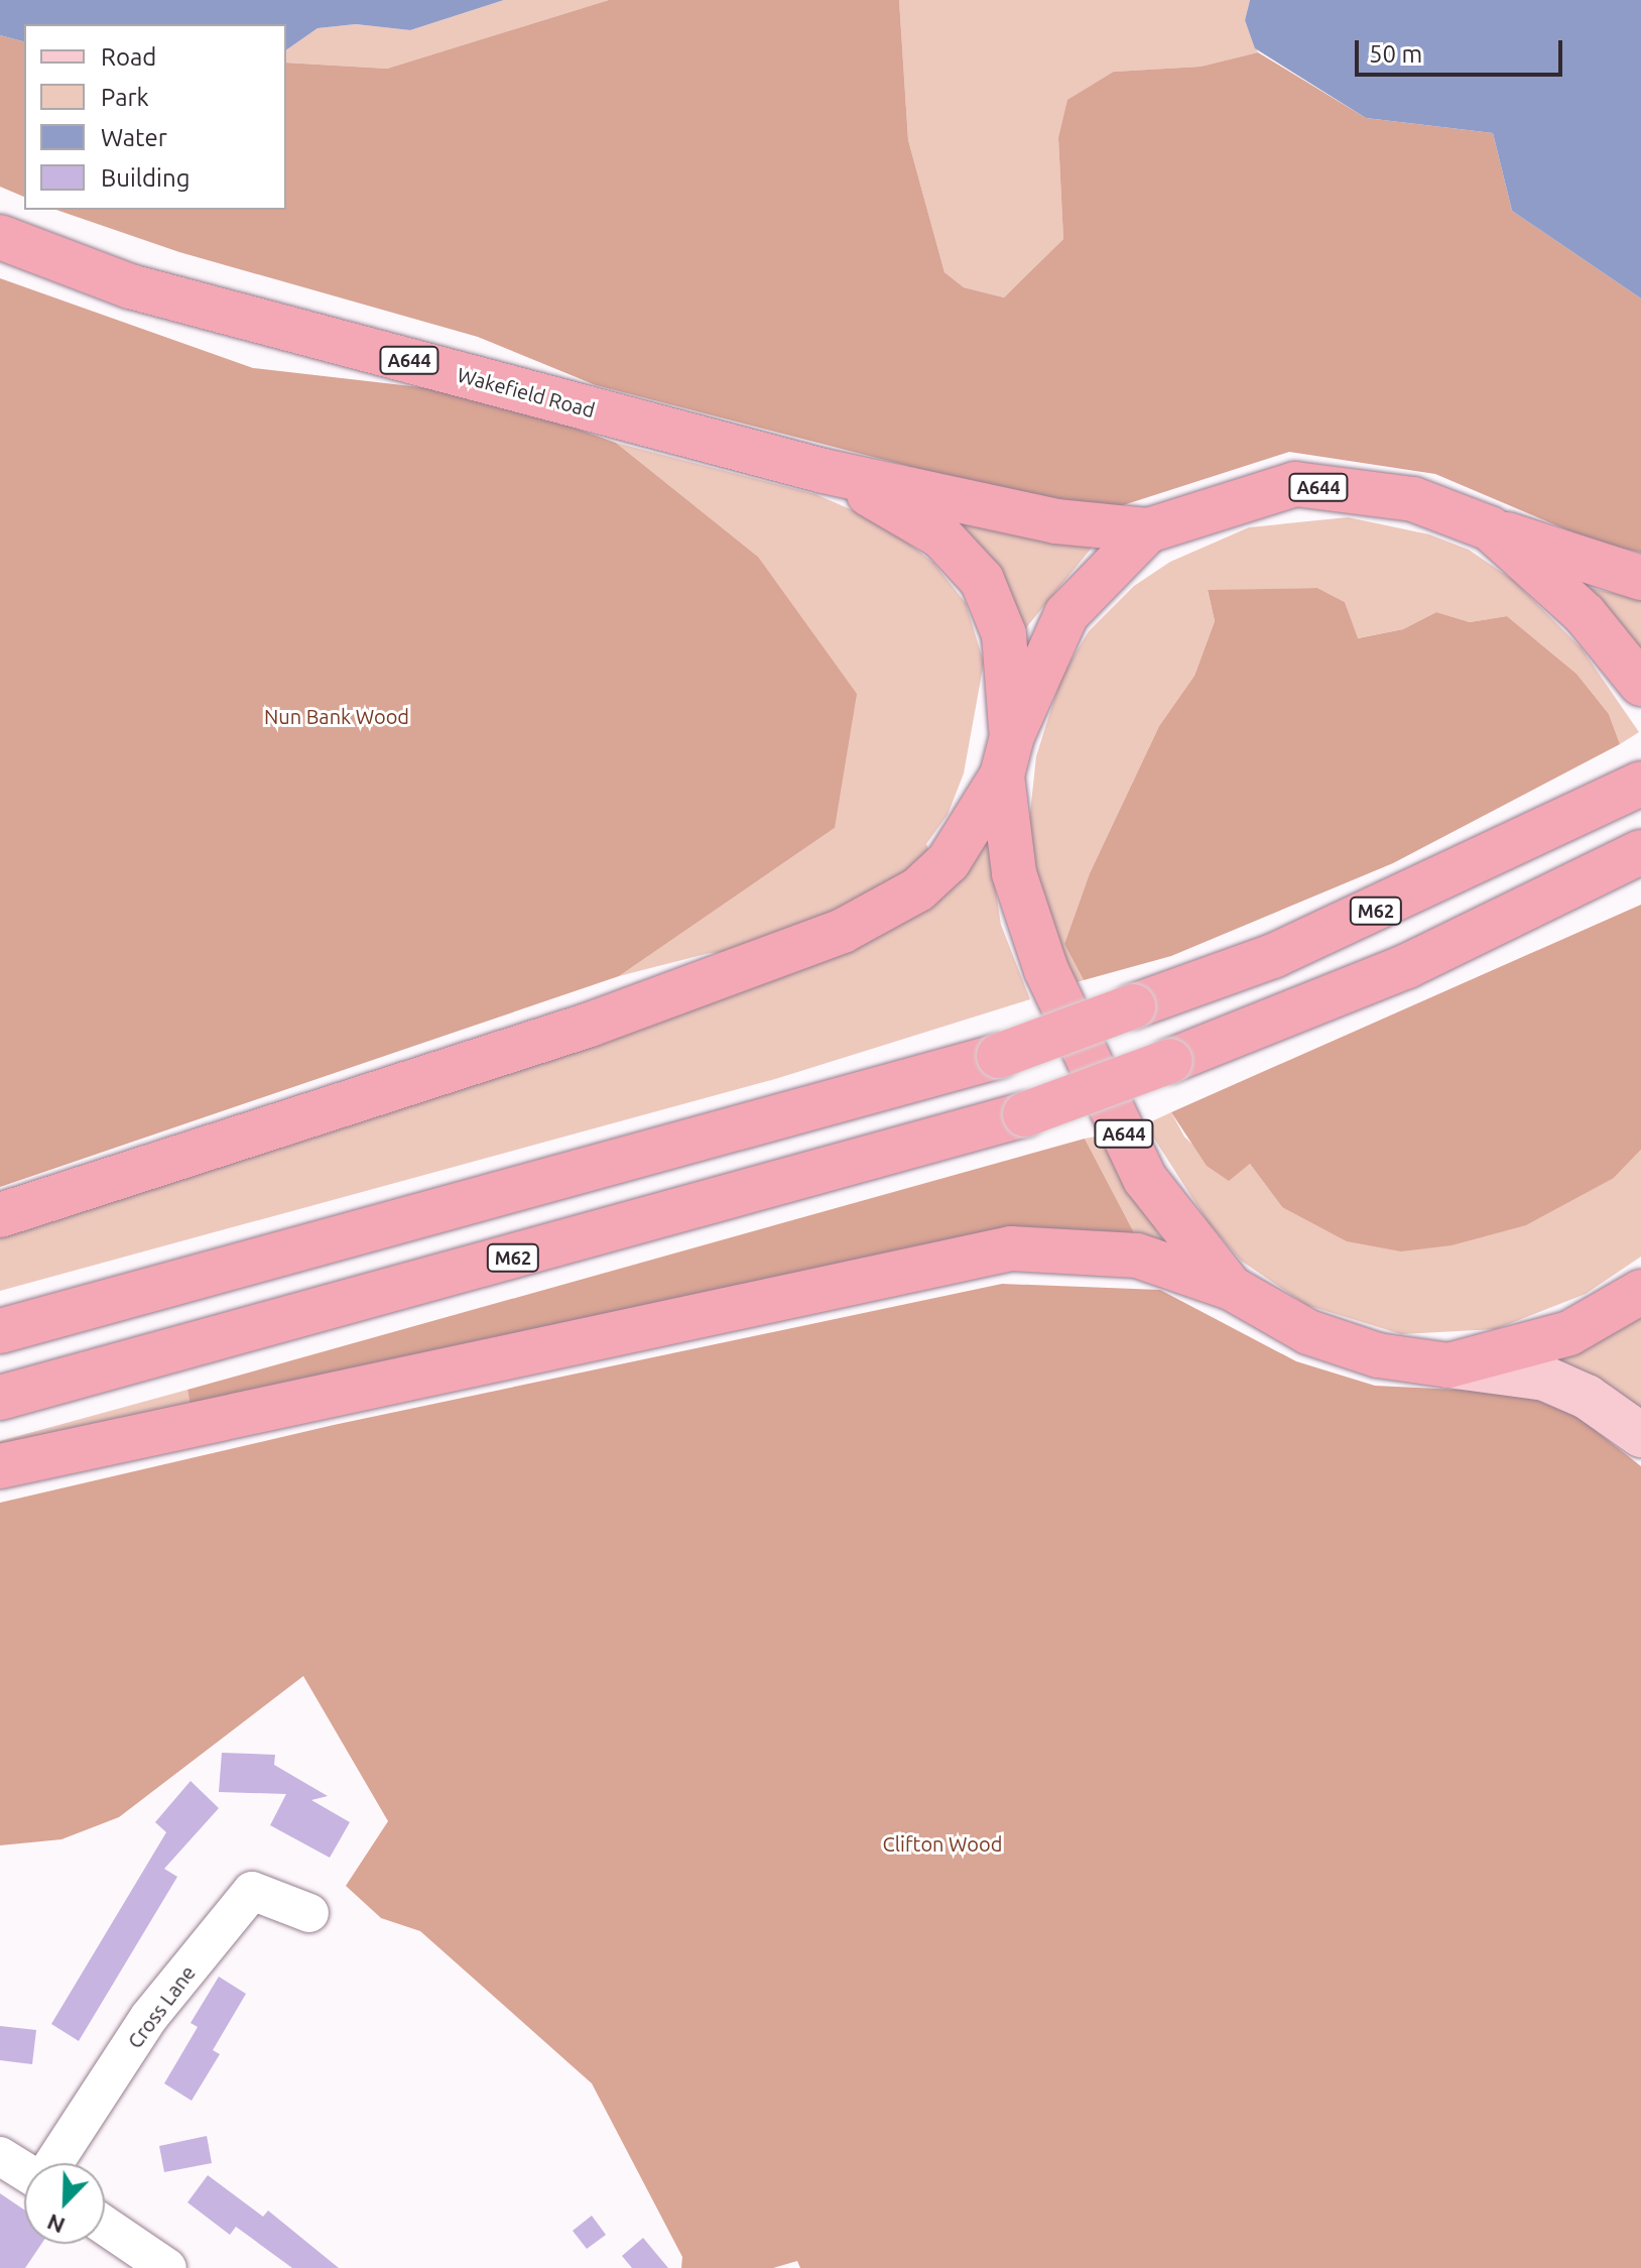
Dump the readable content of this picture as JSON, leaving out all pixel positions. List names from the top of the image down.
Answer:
{
  "streets": {
    "highway": ["A644", "Wakefield Road", "M62"],
    "street": ["Cross Lane"]
  },
  "crossings": [
    ["A644", "Wakefield Road"]
  ],
  "parks": ["Nun Bank Wood", "Clifton Wood"],
  "legend": [
    "Road",
    "Park",
    "Water",
    "Building"
  ],
  "scale_bar": "50 m",
  "north": "bottom left"
}
